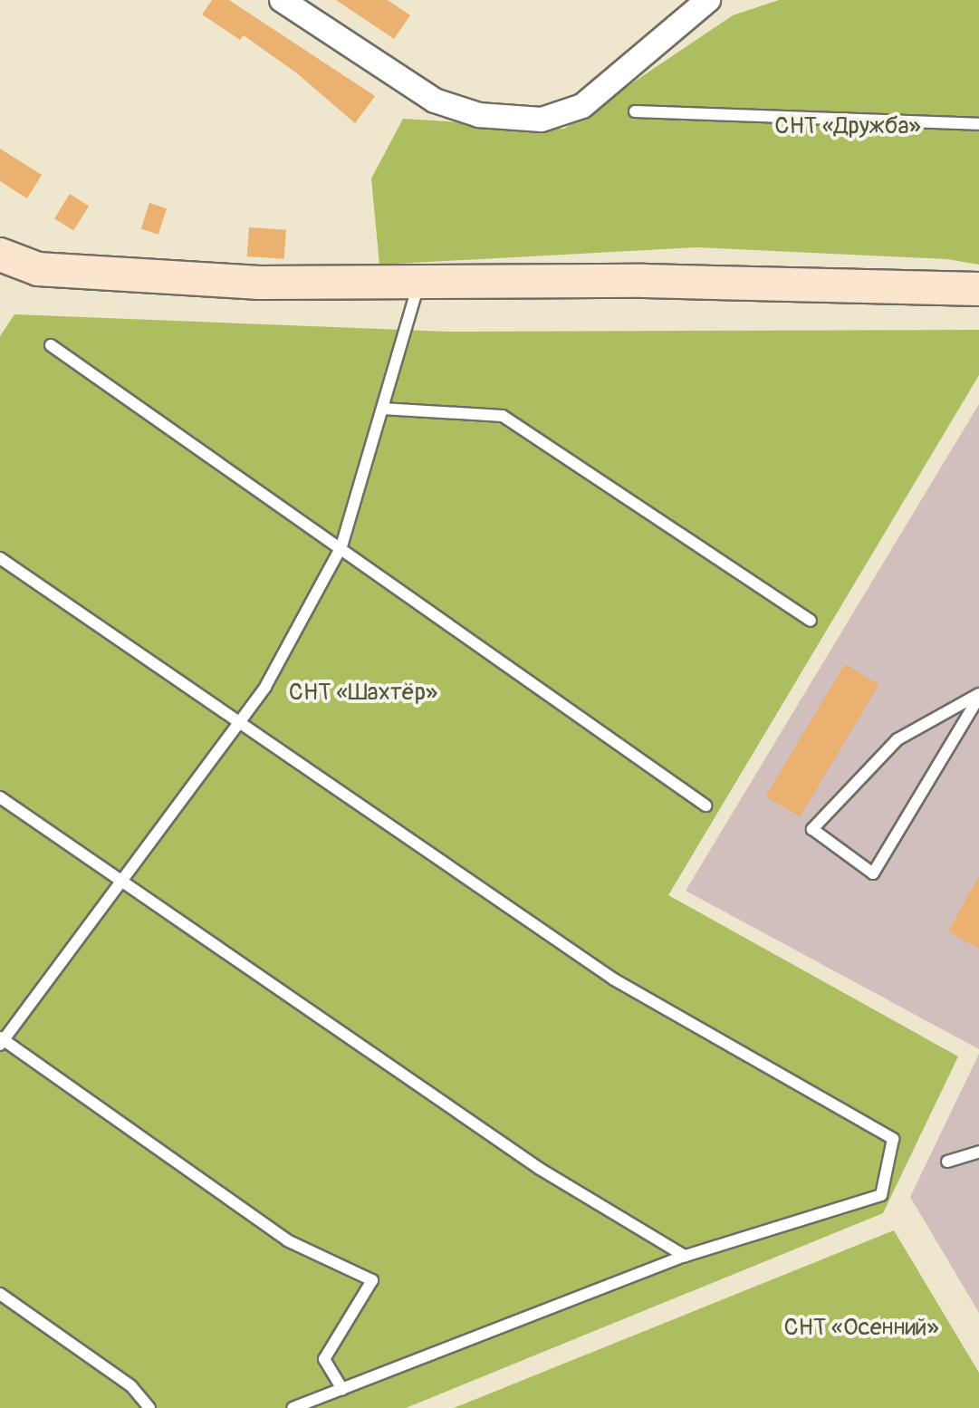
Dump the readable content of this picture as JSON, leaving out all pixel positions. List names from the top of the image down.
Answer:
{
  "parks": ["СНТ «Дружба»", "СНТ «Шахтёр»", "СНТ «Осенний»"]
}
